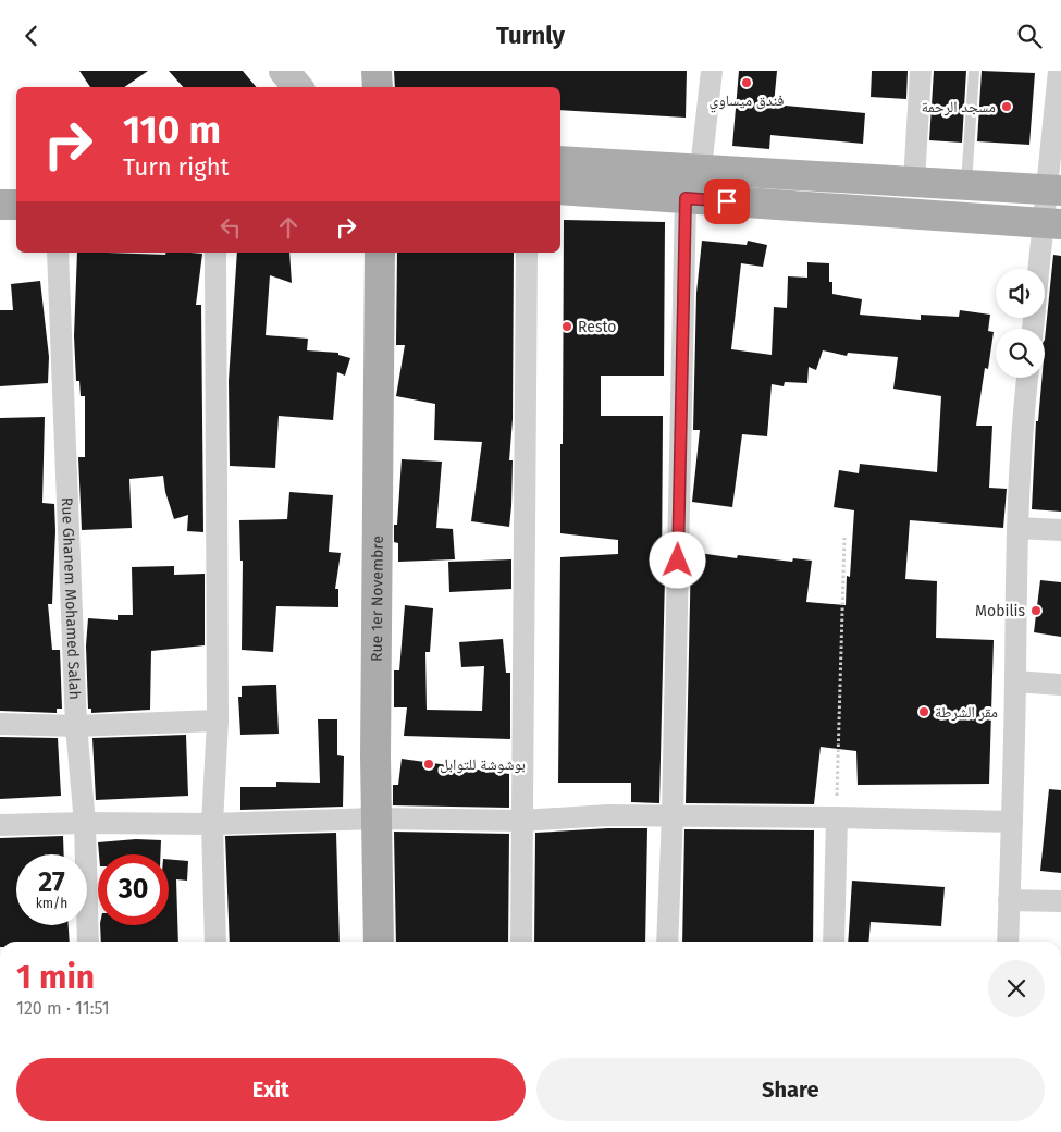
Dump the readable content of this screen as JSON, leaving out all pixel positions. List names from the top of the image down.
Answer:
{
  "streets": {
    "main road": ["Rue 1er Novembre"],
    "street": ["Rue Ghanem Mohamed Salah"]
  },
  "places": [
    "فندق ميساوي",
    "مسجد الرحمة",
    "Resto",
    "Mobilis",
    "مقر الشرطة",
    "بوشوشة للتوابل"
  ],
  "page": {
    "header": "Turnly",
    "turn": ["110 m", "Turn right"],
    "speed": "27 km/h",
    "limit": "30",
    "heading": ["1 min", "120 m · 11:51"],
    "buttons": ["Exit", "Share"]
  }
}
